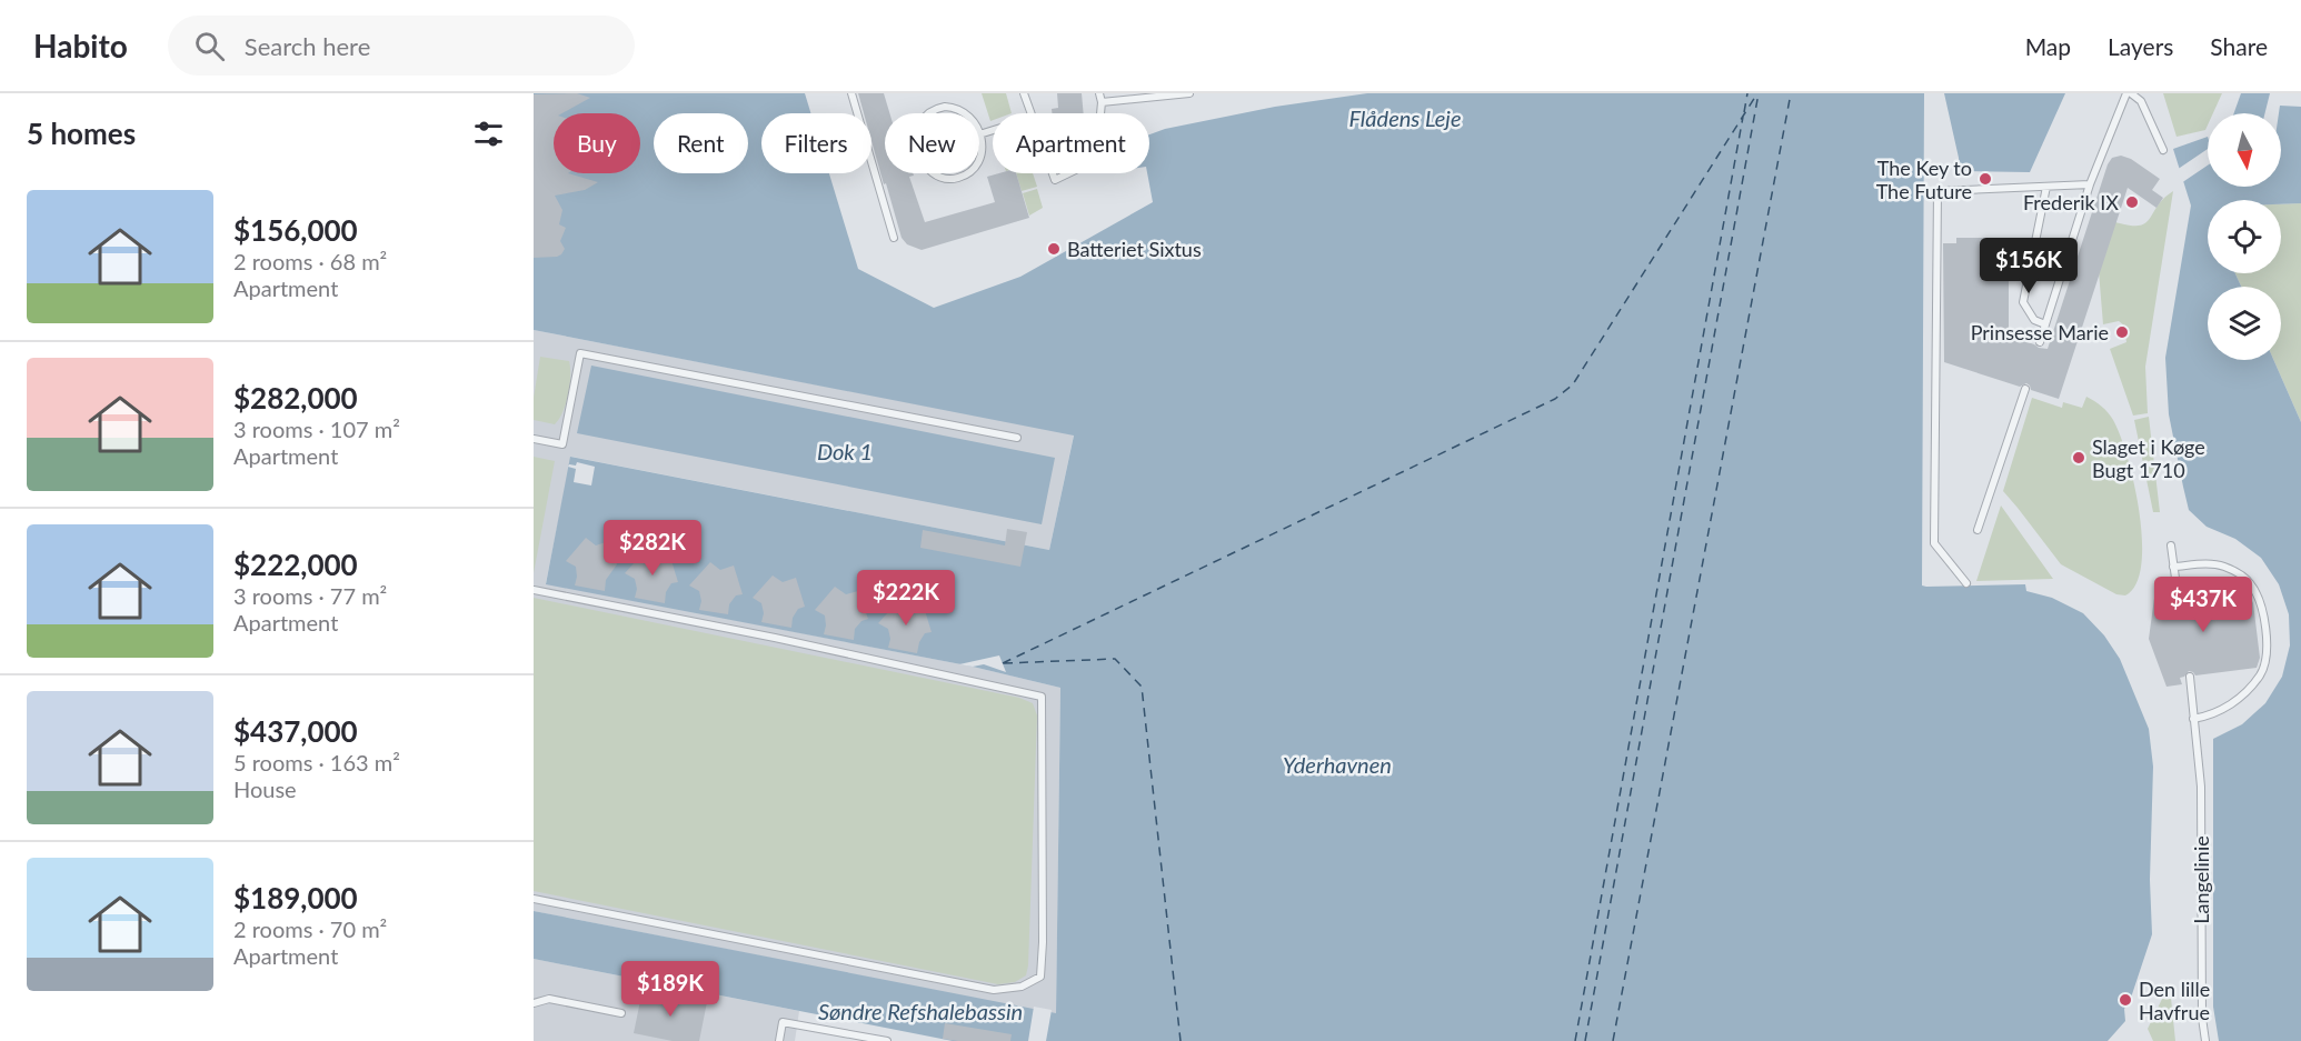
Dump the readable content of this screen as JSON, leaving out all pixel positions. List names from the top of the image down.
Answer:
{
  "streets": {
    "lane": ["Langelinie"]
  },
  "water": [
    "Flådens Leje",
    "Dok 1",
    "Yderhavnen",
    "Søndre Refshalebassin"
  ],
  "places": [
    "The Key to The Future",
    "Frederik IX",
    "Batteriet Sixtus",
    "Prinsesse Marie",
    "Slaget i Køge Bugt 1710",
    "Den lille Havfrue"
  ],
  "north": "bottom",
  "page": {
    "header": "Habito",
    "search": "Search here",
    "nav": ["Map", "Layers", "Share"],
    "heading": "5 homes",
    "chip": [
      "Buy",
      "Rent",
      "Filters",
      "New",
      "Apartment"
    ],
    "list": [
      {
        "name": "$156,000",
        "note": "2 rooms · 68 m² · Apartment"
      },
      {
        "name": "$282,000",
        "note": "3 rooms · 107 m² · Apartment"
      },
      {
        "name": "$222,000",
        "note": "3 rooms · 77 m² · Apartment"
      },
      {
        "name": "$437,000",
        "note": "5 rooms · 163 m² · House"
      },
      {
        "name": "$189,000",
        "note": "2 rooms · 70 m² · Apartment"
      }
    ],
    "price": [
      "$156K",
      "$282K",
      "$222K",
      "$437K",
      "$189K"
    ]
  }
}
